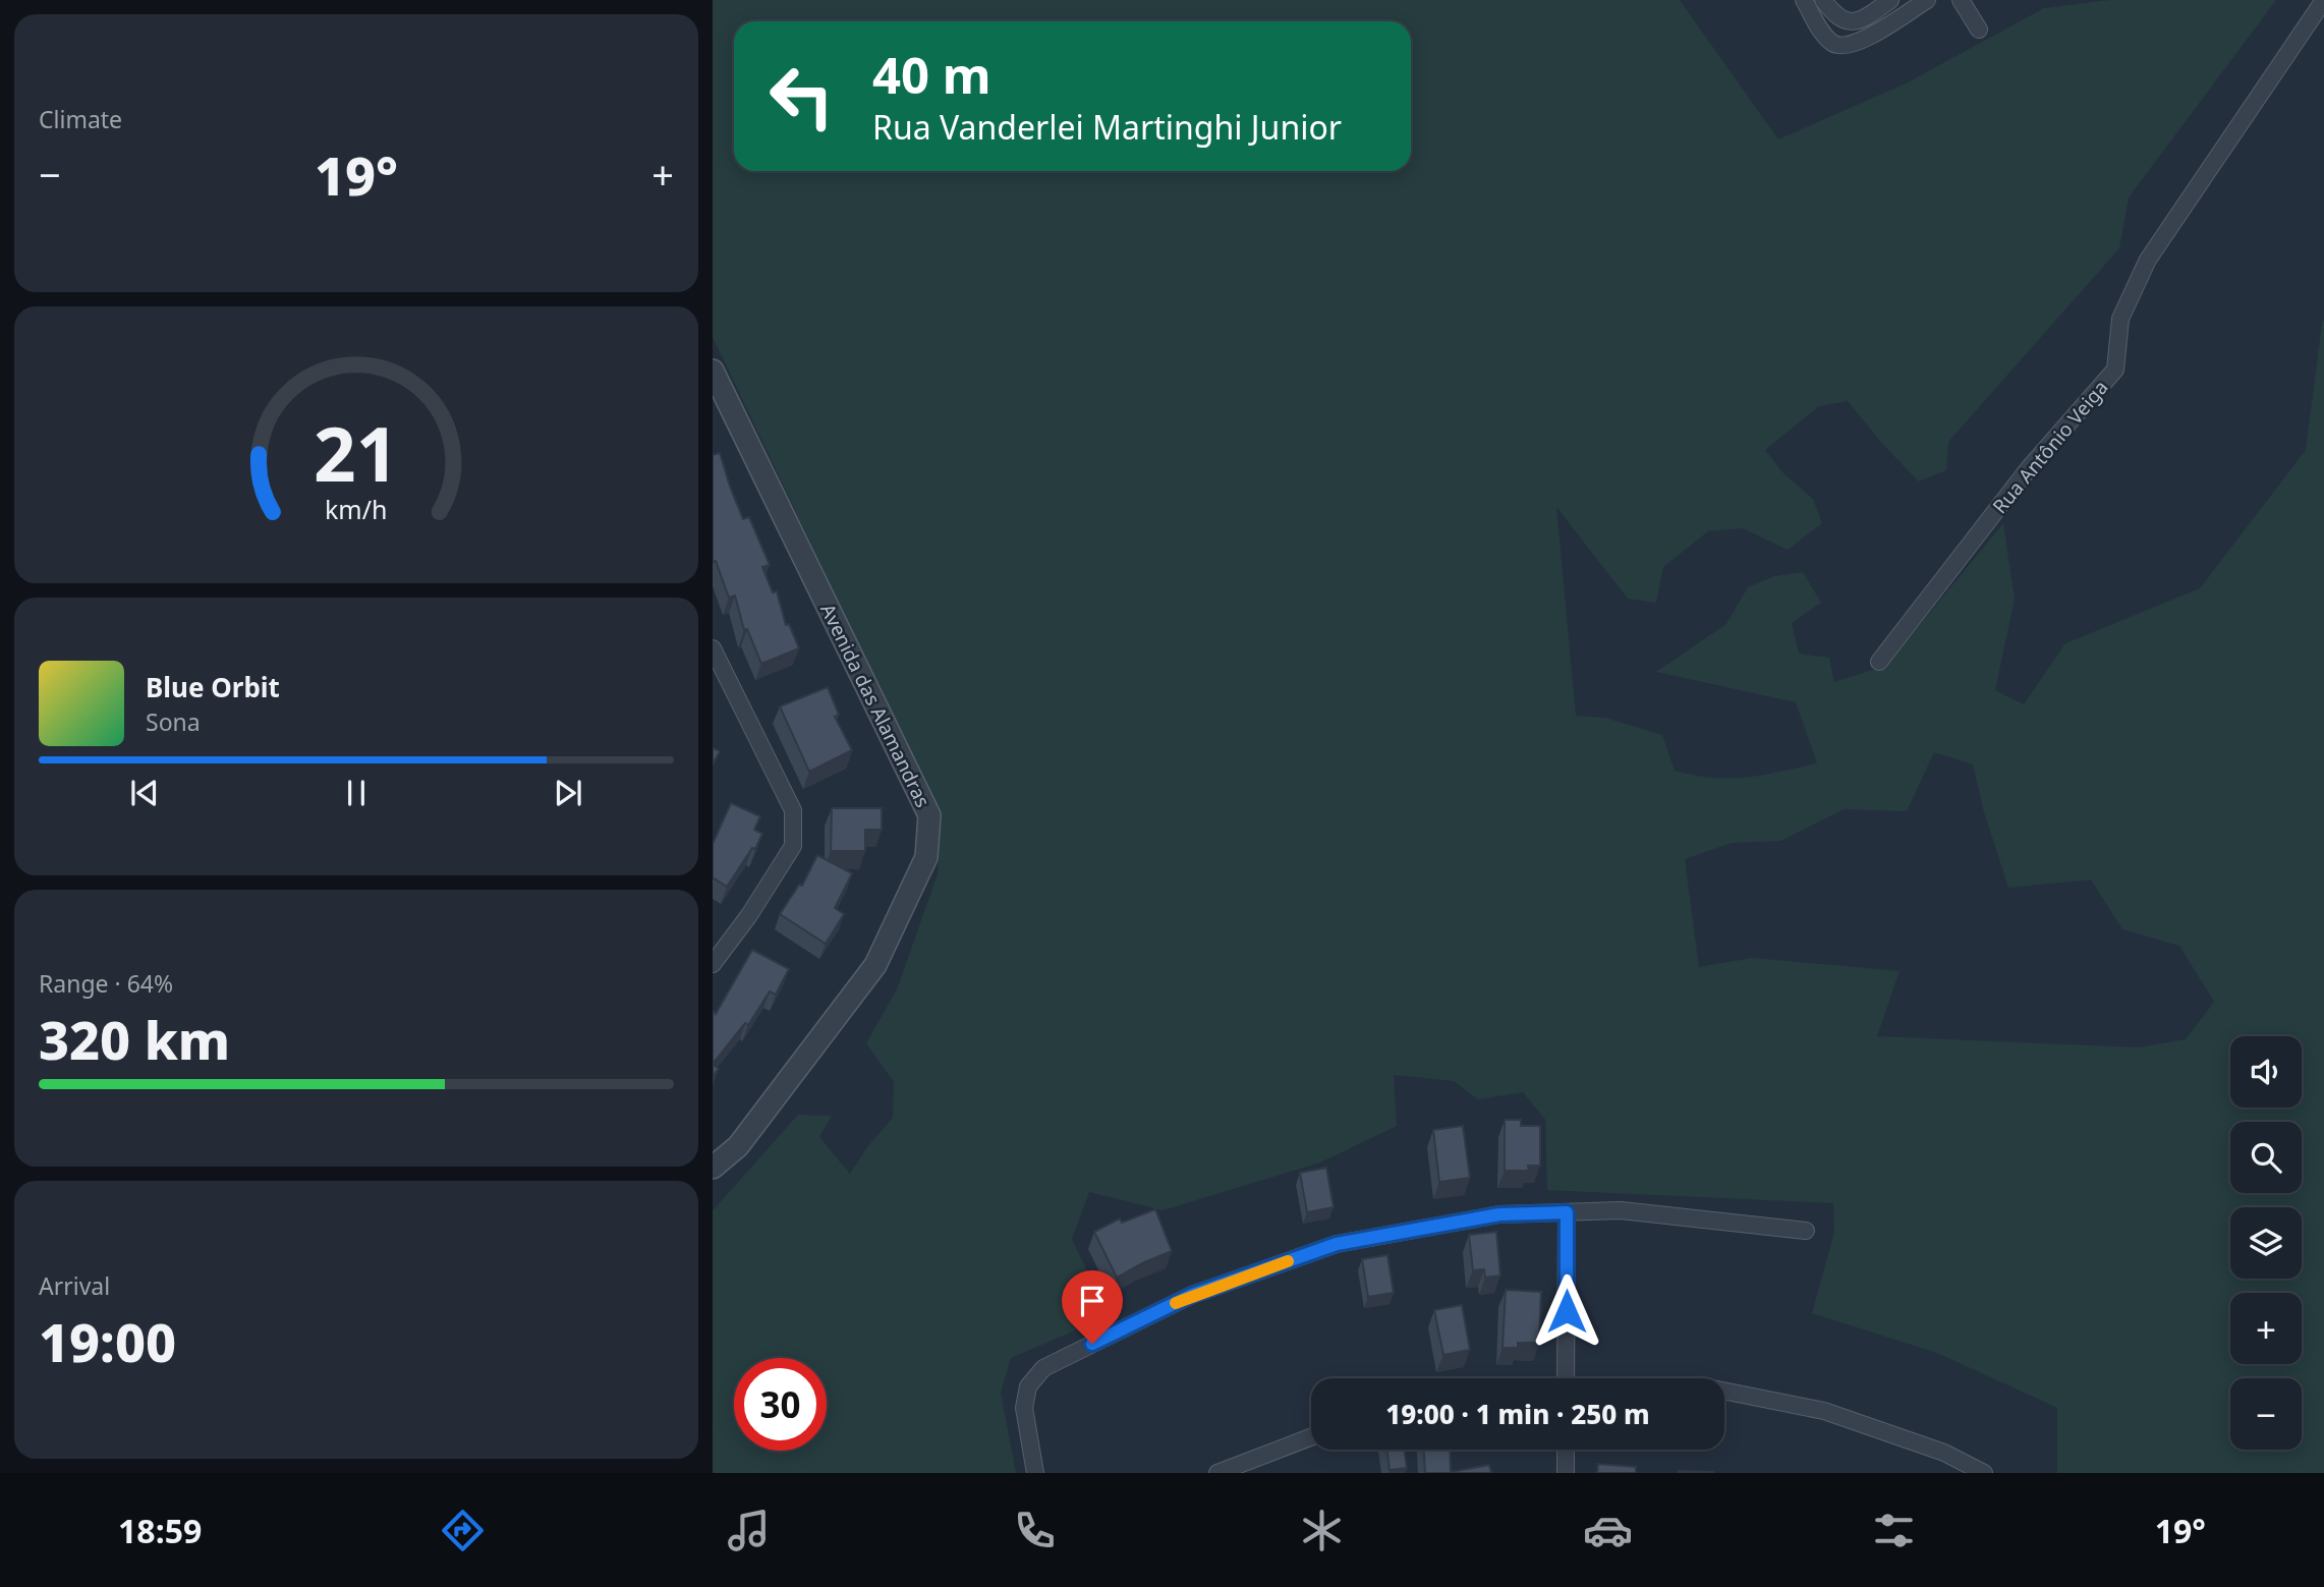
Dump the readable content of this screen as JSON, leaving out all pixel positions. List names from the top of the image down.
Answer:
{
  "streets": {
    "street": ["Rua Antônio Veiga", "Avenida das Alamandras"]
  },
  "page": {
    "tile": [
      "Climate",
      ["Range · 64%", "320 km"],
      ["Arrival", "19:00"]
    ],
    "turn": ["40 m", "Rua Vanderlei Martinghi Junior"],
    "heat": ["−", "19°", "+"],
    "song": ["Blue Orbit", "Sona"],
    "map_buttons": ["+", "−"],
    "limit": "30",
    "trip": "19:00 · 1 min · 250 m",
    "tabs": ["18:59", "19°"],
    "gauge": ["21", "km/h"]
  }
}
